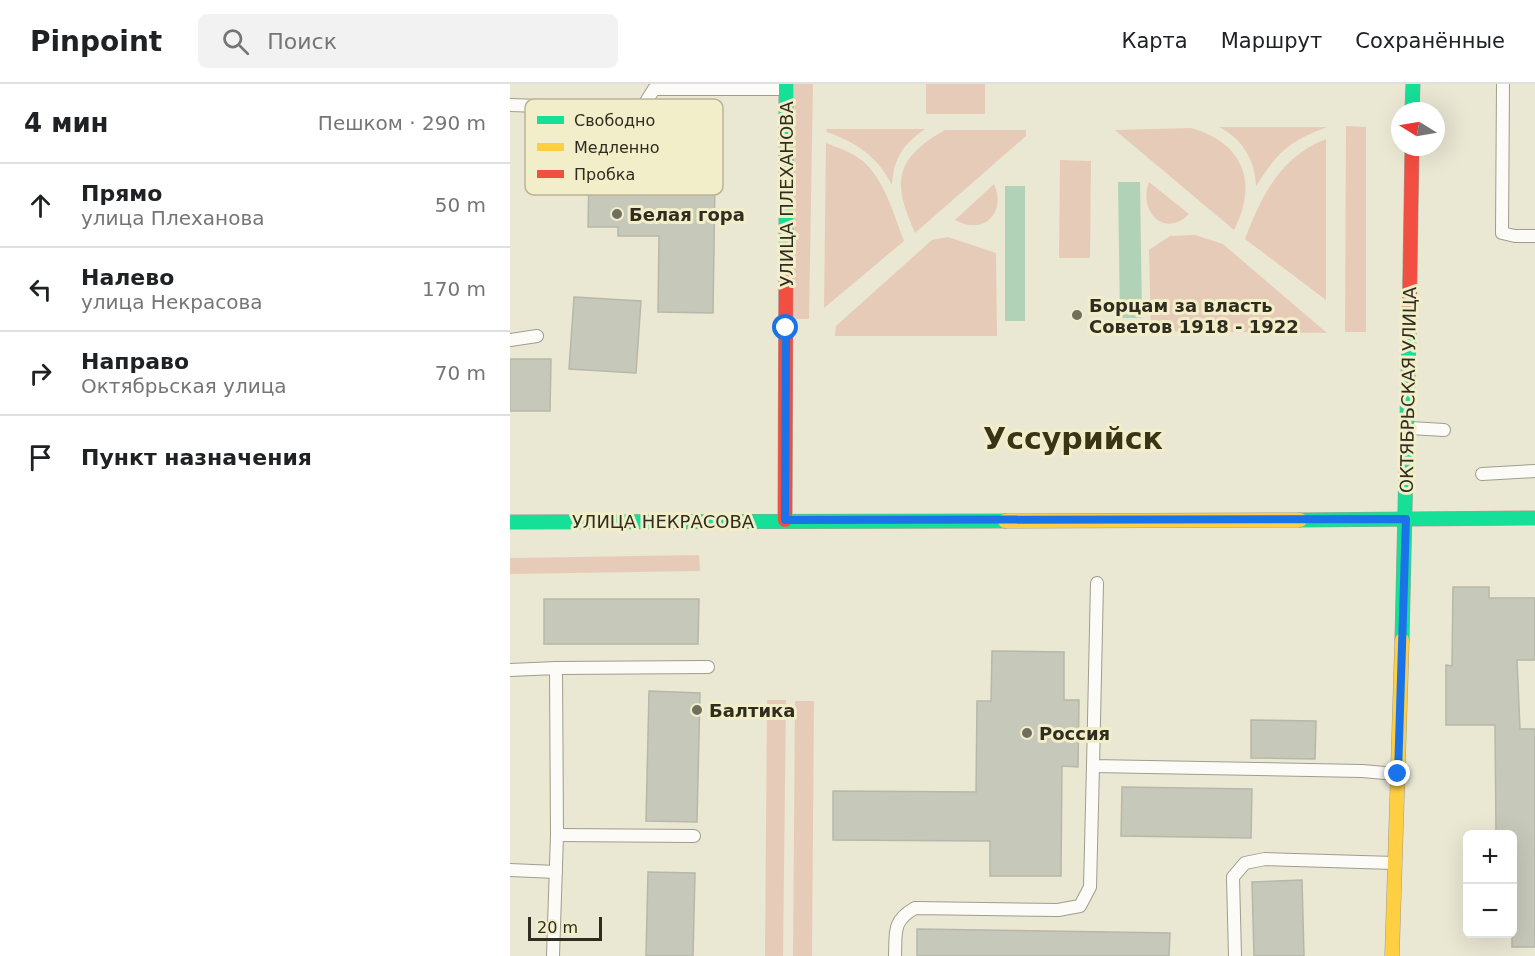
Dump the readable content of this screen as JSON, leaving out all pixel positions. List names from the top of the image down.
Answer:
{
  "streets": {
    "street": ["УЛИЦА ПЛЕХАНОВА", "ОКТЯБРЬСКАЯ УЛИЦА", "УЛИЦА НЕКРАСОВА"]
  },
  "crossings": [
    ["УЛИЦА ПЛЕХАНОВА", "УЛИЦА НЕКРАСОВА"],
    ["ОКТЯБРЬСКАЯ УЛИЦА", "УЛИЦА НЕКРАСОВА"]
  ],
  "districts": ["Уссурийск"],
  "places": [
    "Белая гора",
    "Борцам за власть Советов 1918 - 1922",
    "Балтика",
    "Россия"
  ],
  "legend": ["Свободно", "Медленно", "Пробка"],
  "scale_bar": "20 m",
  "north": "left",
  "page": {
    "header": "Pinpoint",
    "search": "Поиск",
    "nav": ["Карта", "Маршрут", "Сохранённые"],
    "heading": ["4 мин", "Пешком · 290 m"],
    "list": [
      ["Прямо", "улица Плеханова", "50 m"],
      ["Налево", "улица Некрасова", "170 m"],
      ["Направо", "Октябрьская улица", "70 m"],
      "Пункт назначения"
    ],
    "map_buttons": ["+", "−"],
    "scale": "20 m"
  }
}
